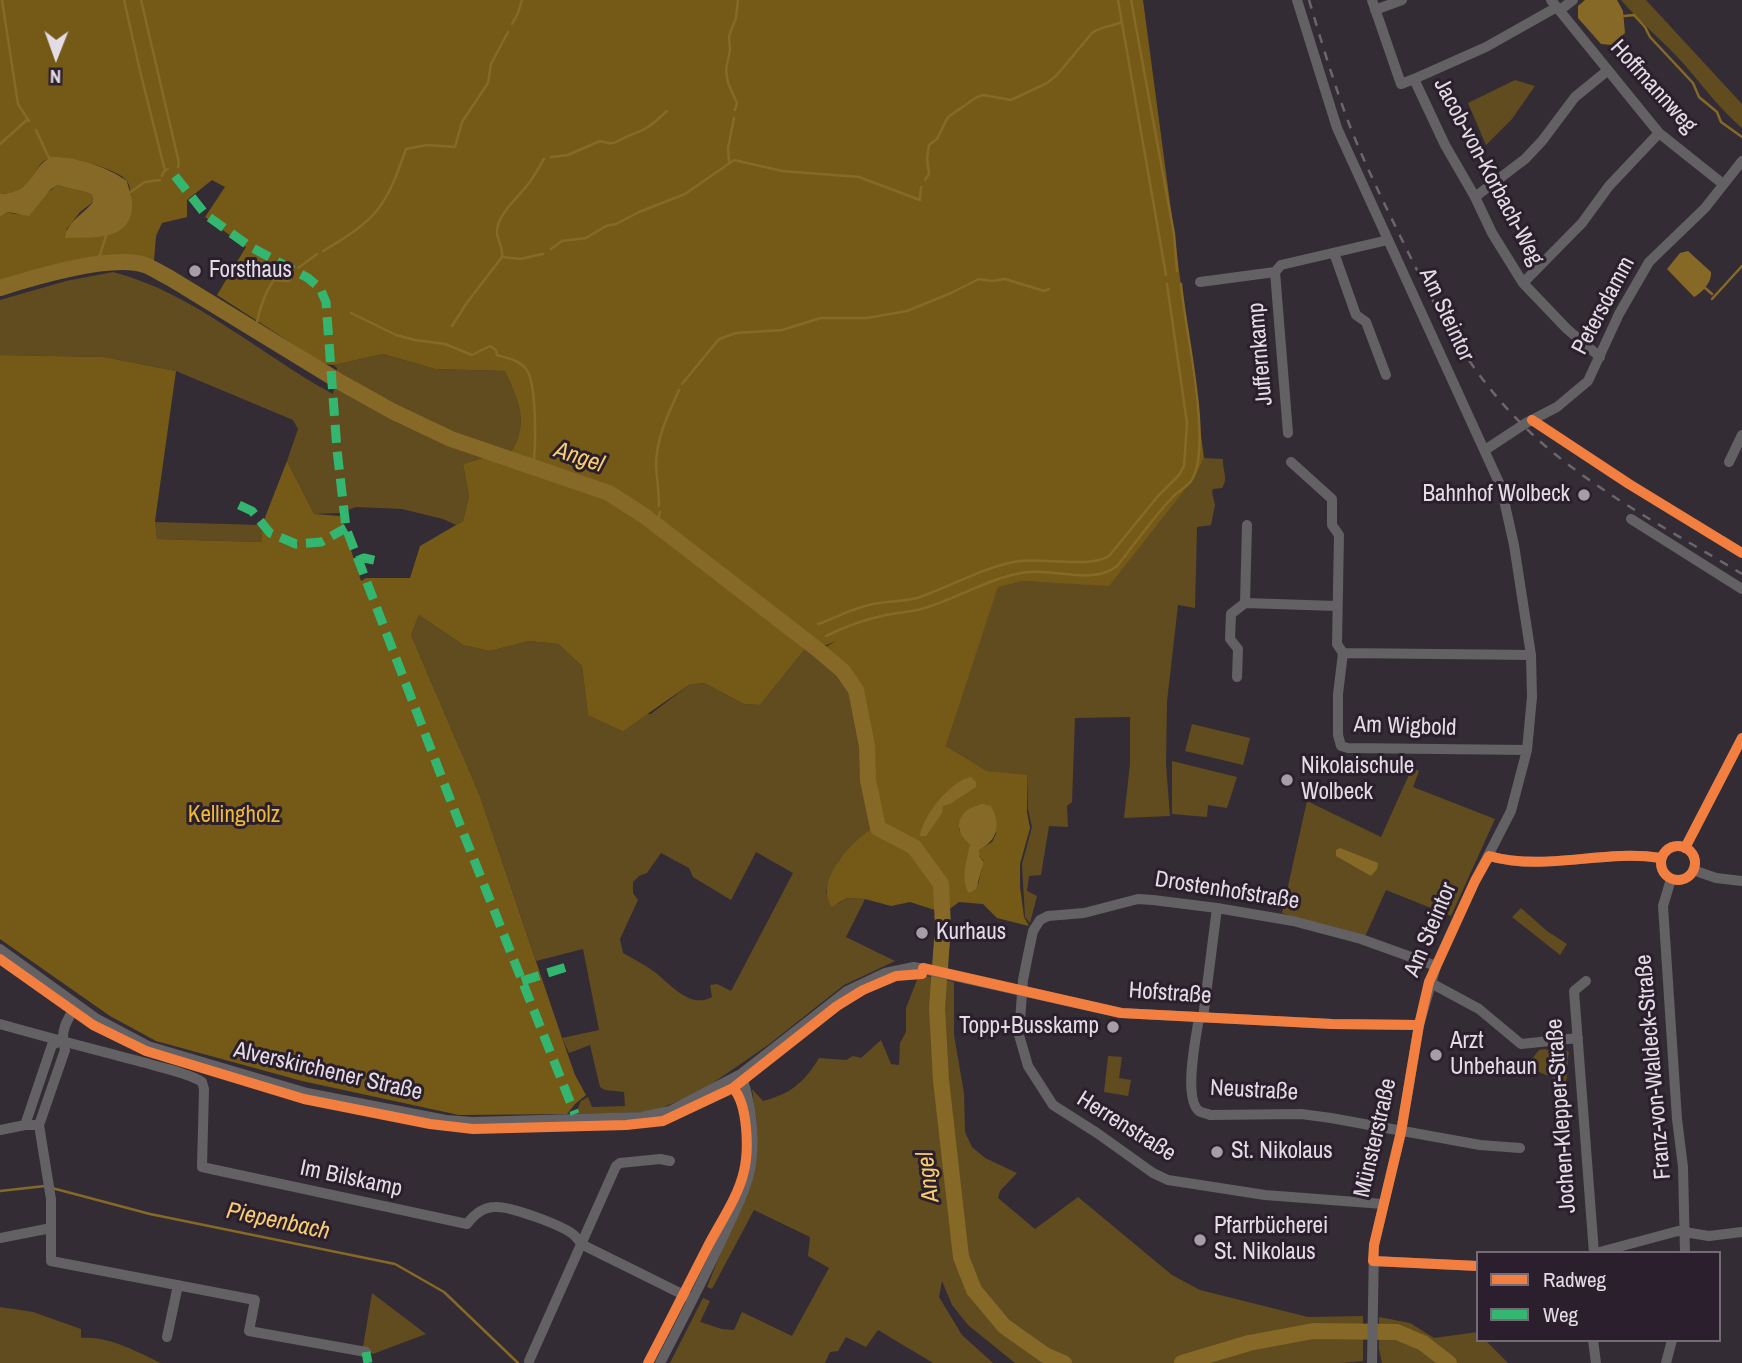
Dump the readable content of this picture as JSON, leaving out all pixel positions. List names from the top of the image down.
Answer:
{
  "streets": {
    "street": [
      "Hoffmannweg",
      "Jacob-von-Korbach-Weg",
      "Petersdamm",
      "Am Steintor",
      "Juffernkamp",
      "Am Wigbold",
      "Drostenhofstraße",
      "Hofstraße",
      "Franz-von-Waldeck-Straße",
      "Alverskirchener Straße",
      "Neustraße",
      "Jochen-Klepper-Straße",
      "Herrenstraße",
      "Münsterstraße",
      "Im Bilskamp"
    ]
  },
  "crossings": [
    ["Hoffmannweg", "Petersdamm"],
    ["Jacob-von-Korbach-Weg", "Petersdamm"],
    ["Petersdamm", "Am Steintor"],
    ["Am Steintor", "Juffernkamp"],
    ["Am Steintor", "Am Wigbold"],
    ["Am Steintor", "Drostenhofstraße"],
    ["Am Steintor", "Hofstraße"],
    ["Am Steintor", "Münsterstraße"],
    ["Drostenhofstraße", "Hofstraße"],
    ["Drostenhofstraße", "Herrenstraße"],
    ["Hofstraße", "Alverskirchener Straße"],
    ["Hofstraße", "Neustraße"],
    ["Hofstraße", "Herrenstraße"],
    ["Hofstraße", "Münsterstraße"],
    ["Neustraße", "Münsterstraße"],
    ["Herrenstraße", "Münsterstraße"]
  ],
  "water": ["Angel", "Piepenbach"],
  "parks": ["Kellingholz"],
  "places": [
    "Forsthaus",
    "Bahnhof Wolbeck",
    "Nikolaischule Wolbeck",
    "Kurhaus",
    "Topp+Busskamp",
    "Arzt Unbehaun",
    "St. Nikolaus",
    "Pfarrbücherei St. Nikolaus"
  ],
  "legend": ["Radweg", "Weg"],
  "north": "bottom"
}
